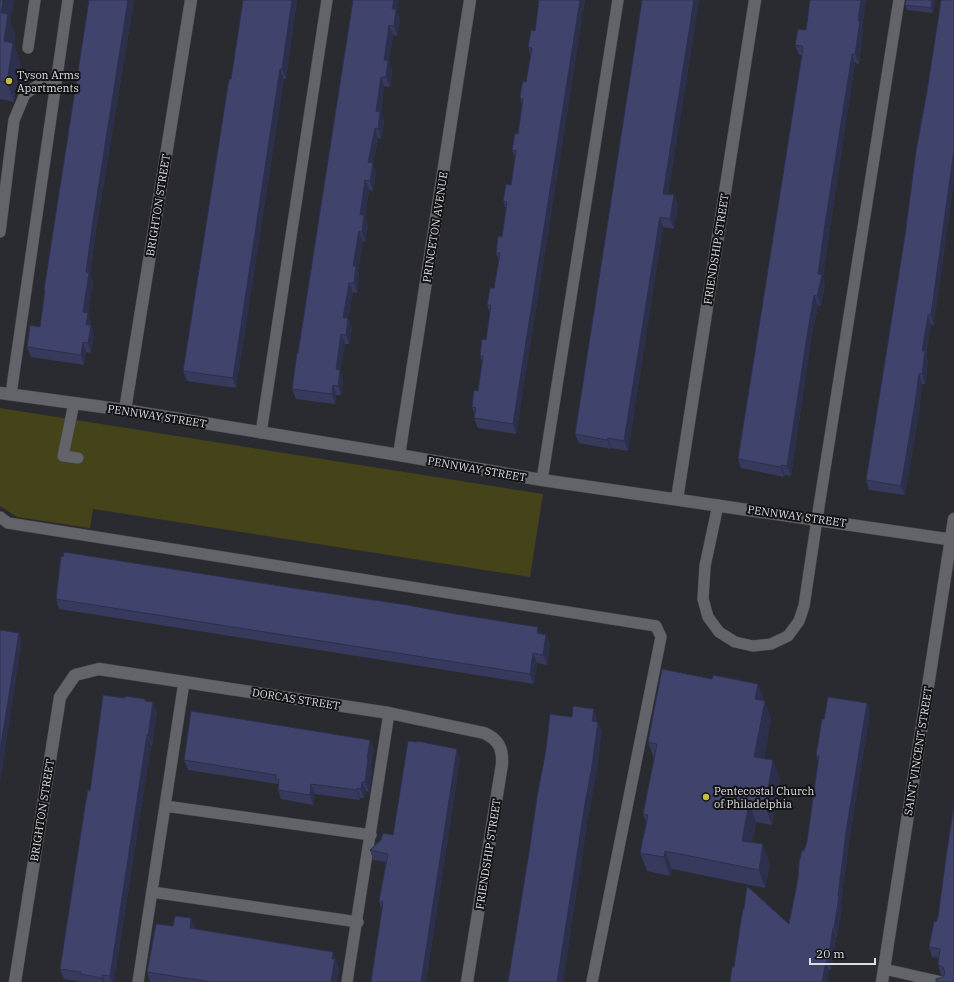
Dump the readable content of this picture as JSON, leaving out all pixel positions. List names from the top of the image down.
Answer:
{
  "streets": {
    "street": [
      "BRIGHTON STREET",
      "PRINCETON AVENUE",
      "FRIENDSHIP STREET",
      "PENNWAY STREET",
      "DORCAS STREET",
      "SAINT VINCENT STREET"
    ]
  },
  "crossings": [
    ["BRIGHTON STREET", "PENNWAY STREET"],
    ["BRIGHTON STREET", "DORCAS STREET"],
    ["PRINCETON AVENUE", "PENNWAY STREET"],
    ["FRIENDSHIP STREET", "PENNWAY STREET"],
    ["FRIENDSHIP STREET", "DORCAS STREET"],
    ["PENNWAY STREET", "SAINT VINCENT STREET"]
  ],
  "places": ["Tyson Arms Apartments", "Pentecostal Church of Philadelphia"],
  "scale_bar": "20 m"
}
